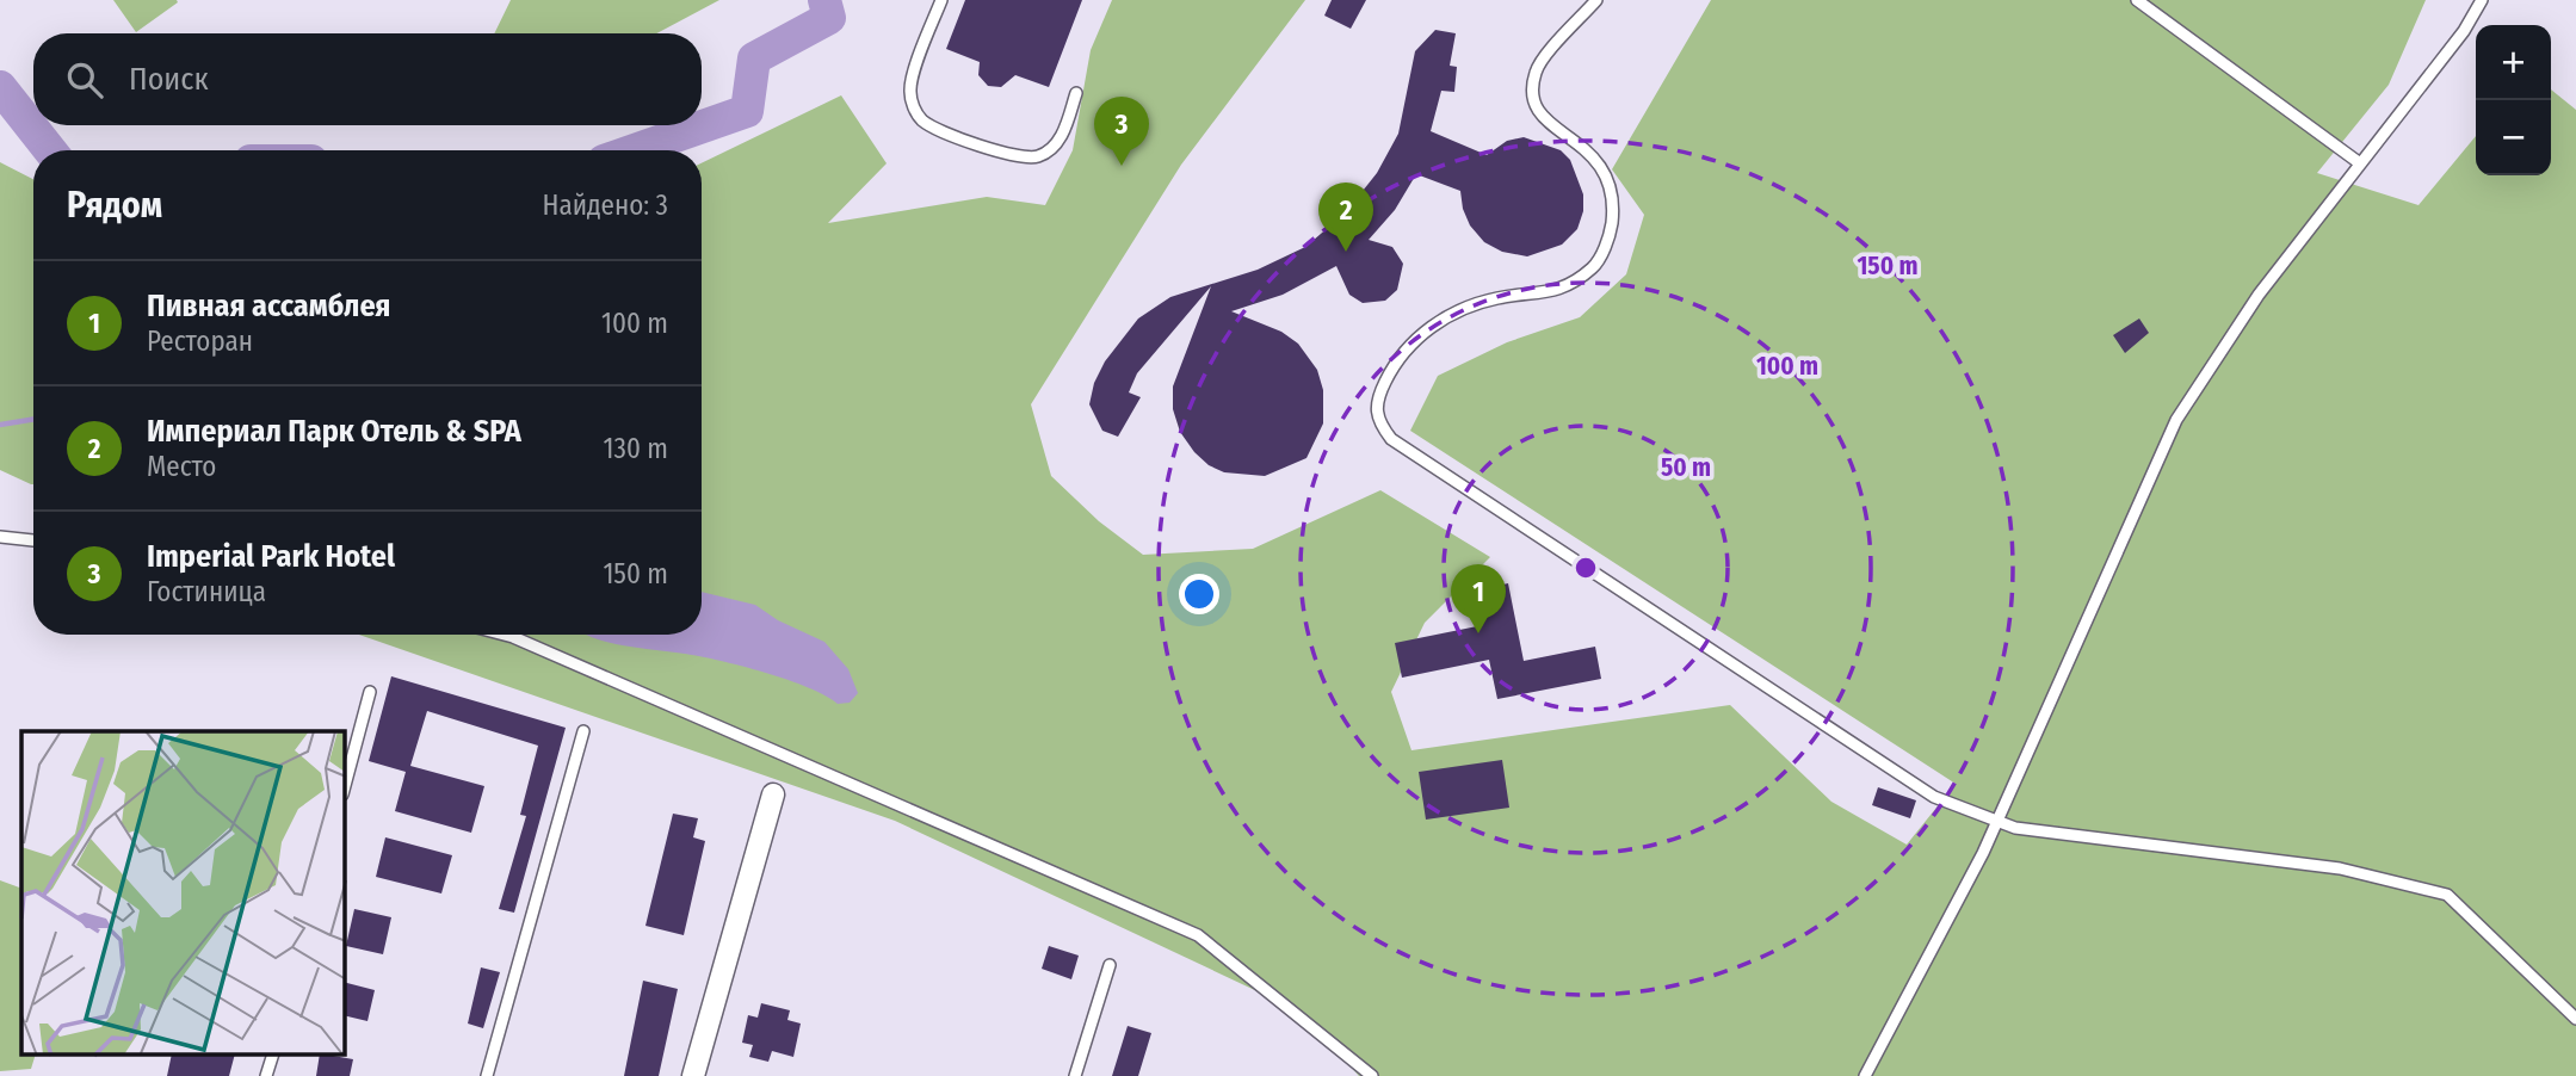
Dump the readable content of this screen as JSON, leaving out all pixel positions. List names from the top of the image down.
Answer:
{
  "page": {
    "map_buttons": ["+", "−"],
    "search": "Поиск",
    "pins": ["3", "2", "1"],
    "heading": ["Рядом", "Найдено: 3"],
    "list": [
      {
        "mark": "1",
        "name": "Пивная ассамблея",
        "note": "Ресторан",
        "value": "100 m"
      },
      {
        "mark": "2",
        "name": "Империал Парк Отель & SPA",
        "note": "Место",
        "value": "130 m"
      },
      {
        "mark": "3",
        "name": "Imperial Park Hotel",
        "note": "Гостиница",
        "value": "150 m"
      }
    ]
  },
  "rings": ["150 m", "100 m", "50 m"]
}
